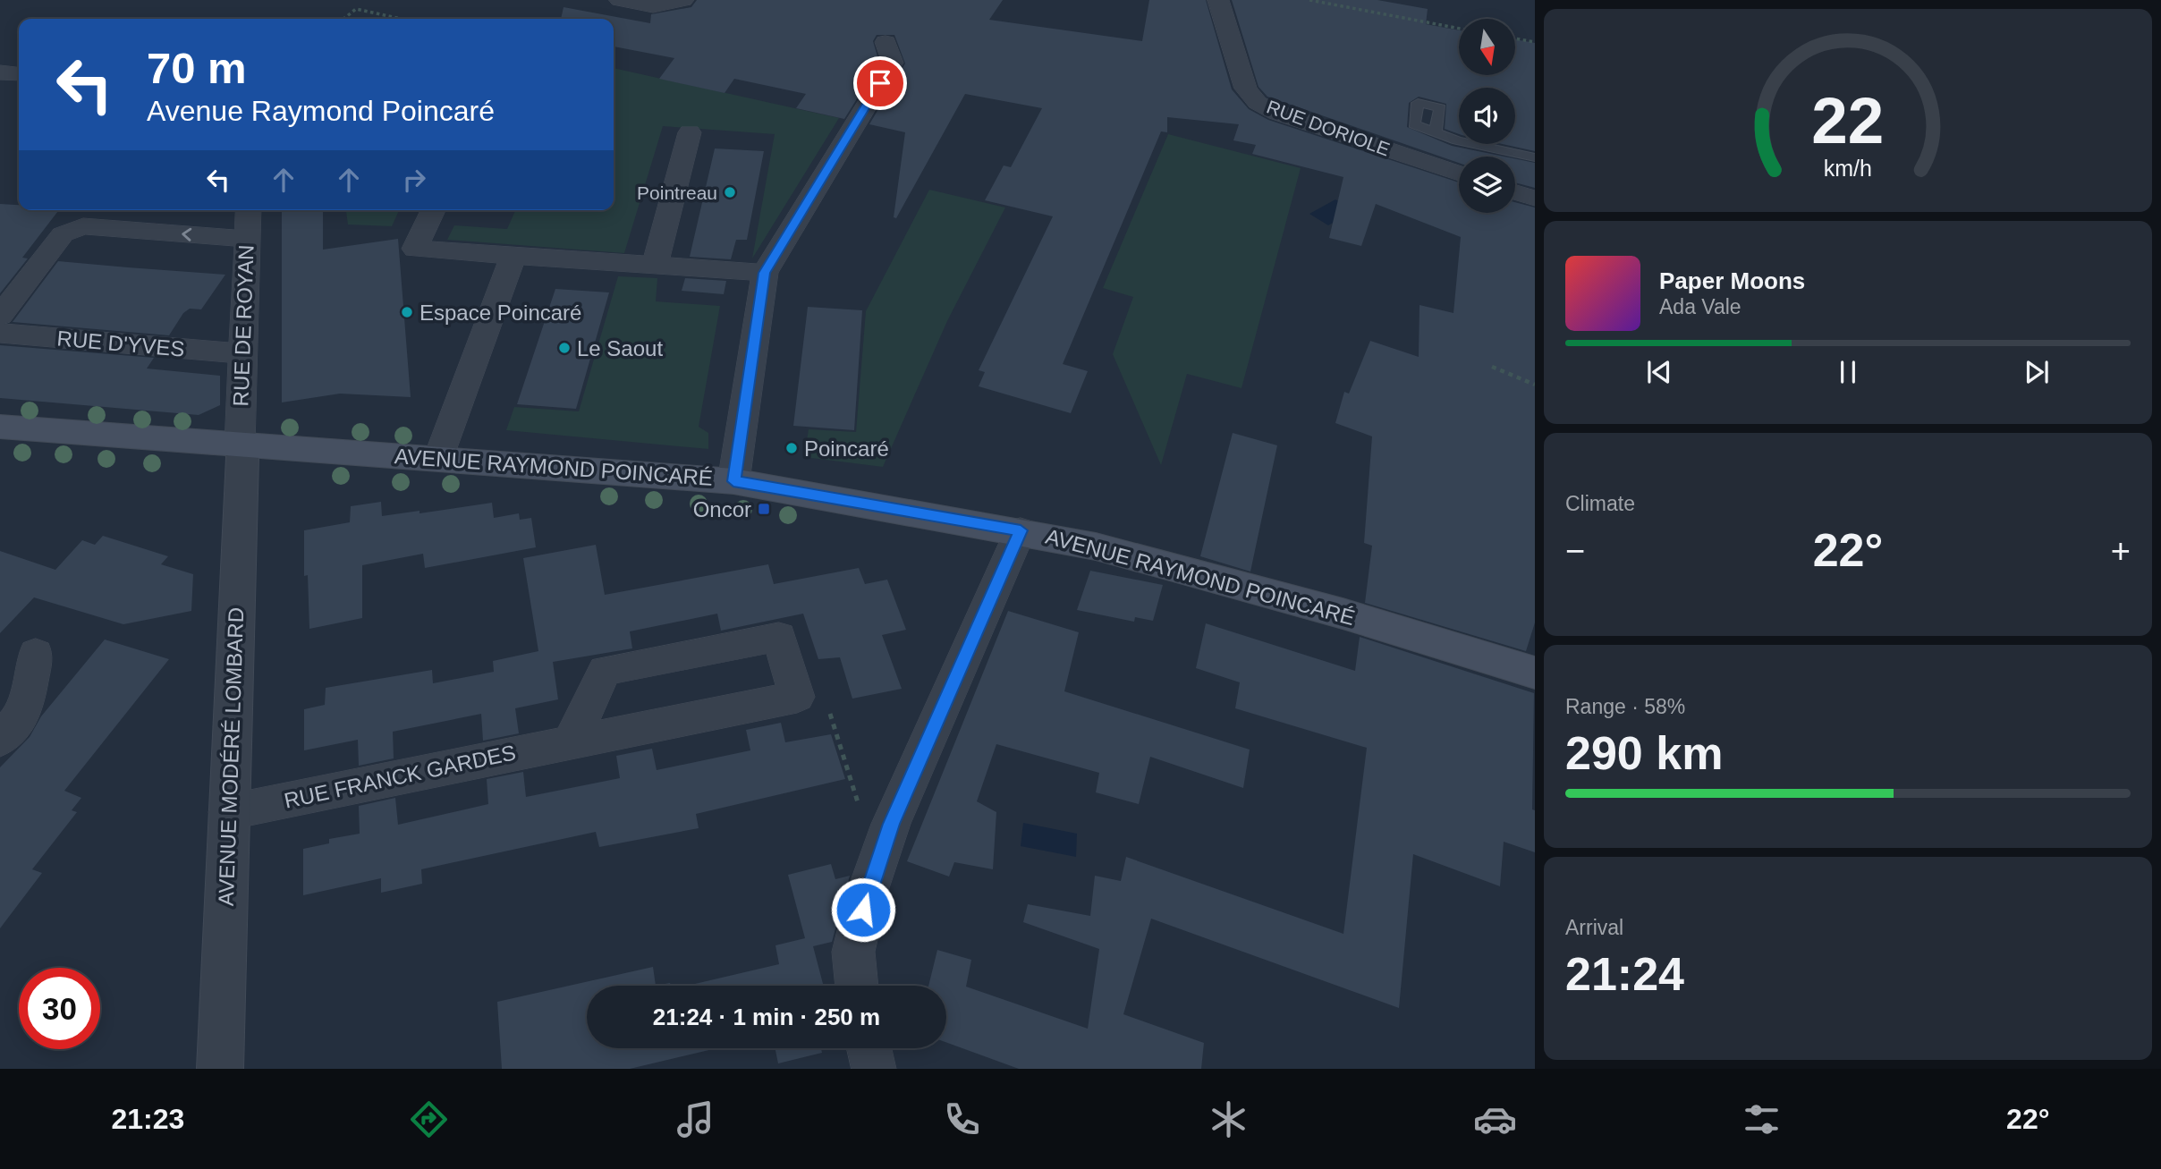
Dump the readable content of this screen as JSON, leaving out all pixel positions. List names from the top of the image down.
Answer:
{
  "streets": {
    "main road": ["AVENUE RAYMOND POINCARÉ"],
    "street": [
      "RUE DORIOLE",
      "RUE DE ROYAN",
      "RUE D'YVES",
      "AVENUE MODÉRÉ LOMBARD",
      "RUE FRANCK GARDES"
    ]
  },
  "crossings": [
    ["RUE DE ROYAN", "RUE D'YVES"],
    ["RUE DE ROYAN", "AVENUE RAYMOND POINCARÉ"],
    ["RUE DE ROYAN", "AVENUE MODÉRÉ LOMBARD"],
    ["AVENUE RAYMOND POINCARÉ", "AVENUE MODÉRÉ LOMBARD"],
    ["AVENUE MODÉRÉ LOMBARD", "RUE FRANCK GARDES"]
  ],
  "places": {
    "other": [
      "Pointreau",
      "Espace Poincaré",
      "Le Saout",
      "Poincaré"
    ],
    "transit": ["Oncor"]
  },
  "north": "bottom",
  "page": {
    "turn": ["70 m", "Avenue Raymond Poincaré"],
    "song": ["Paper Moons", "Ada Vale"],
    "tile": [
      "Climate",
      ["Range · 58%", "290 km"],
      ["Arrival", "21:24"]
    ],
    "heat": ["−", "22°", "+"],
    "limit": "30",
    "trip": "21:24 · 1 min · 250 m",
    "tabs": ["21:23", "22°"],
    "gauge": ["22", "km/h"]
  }
}
